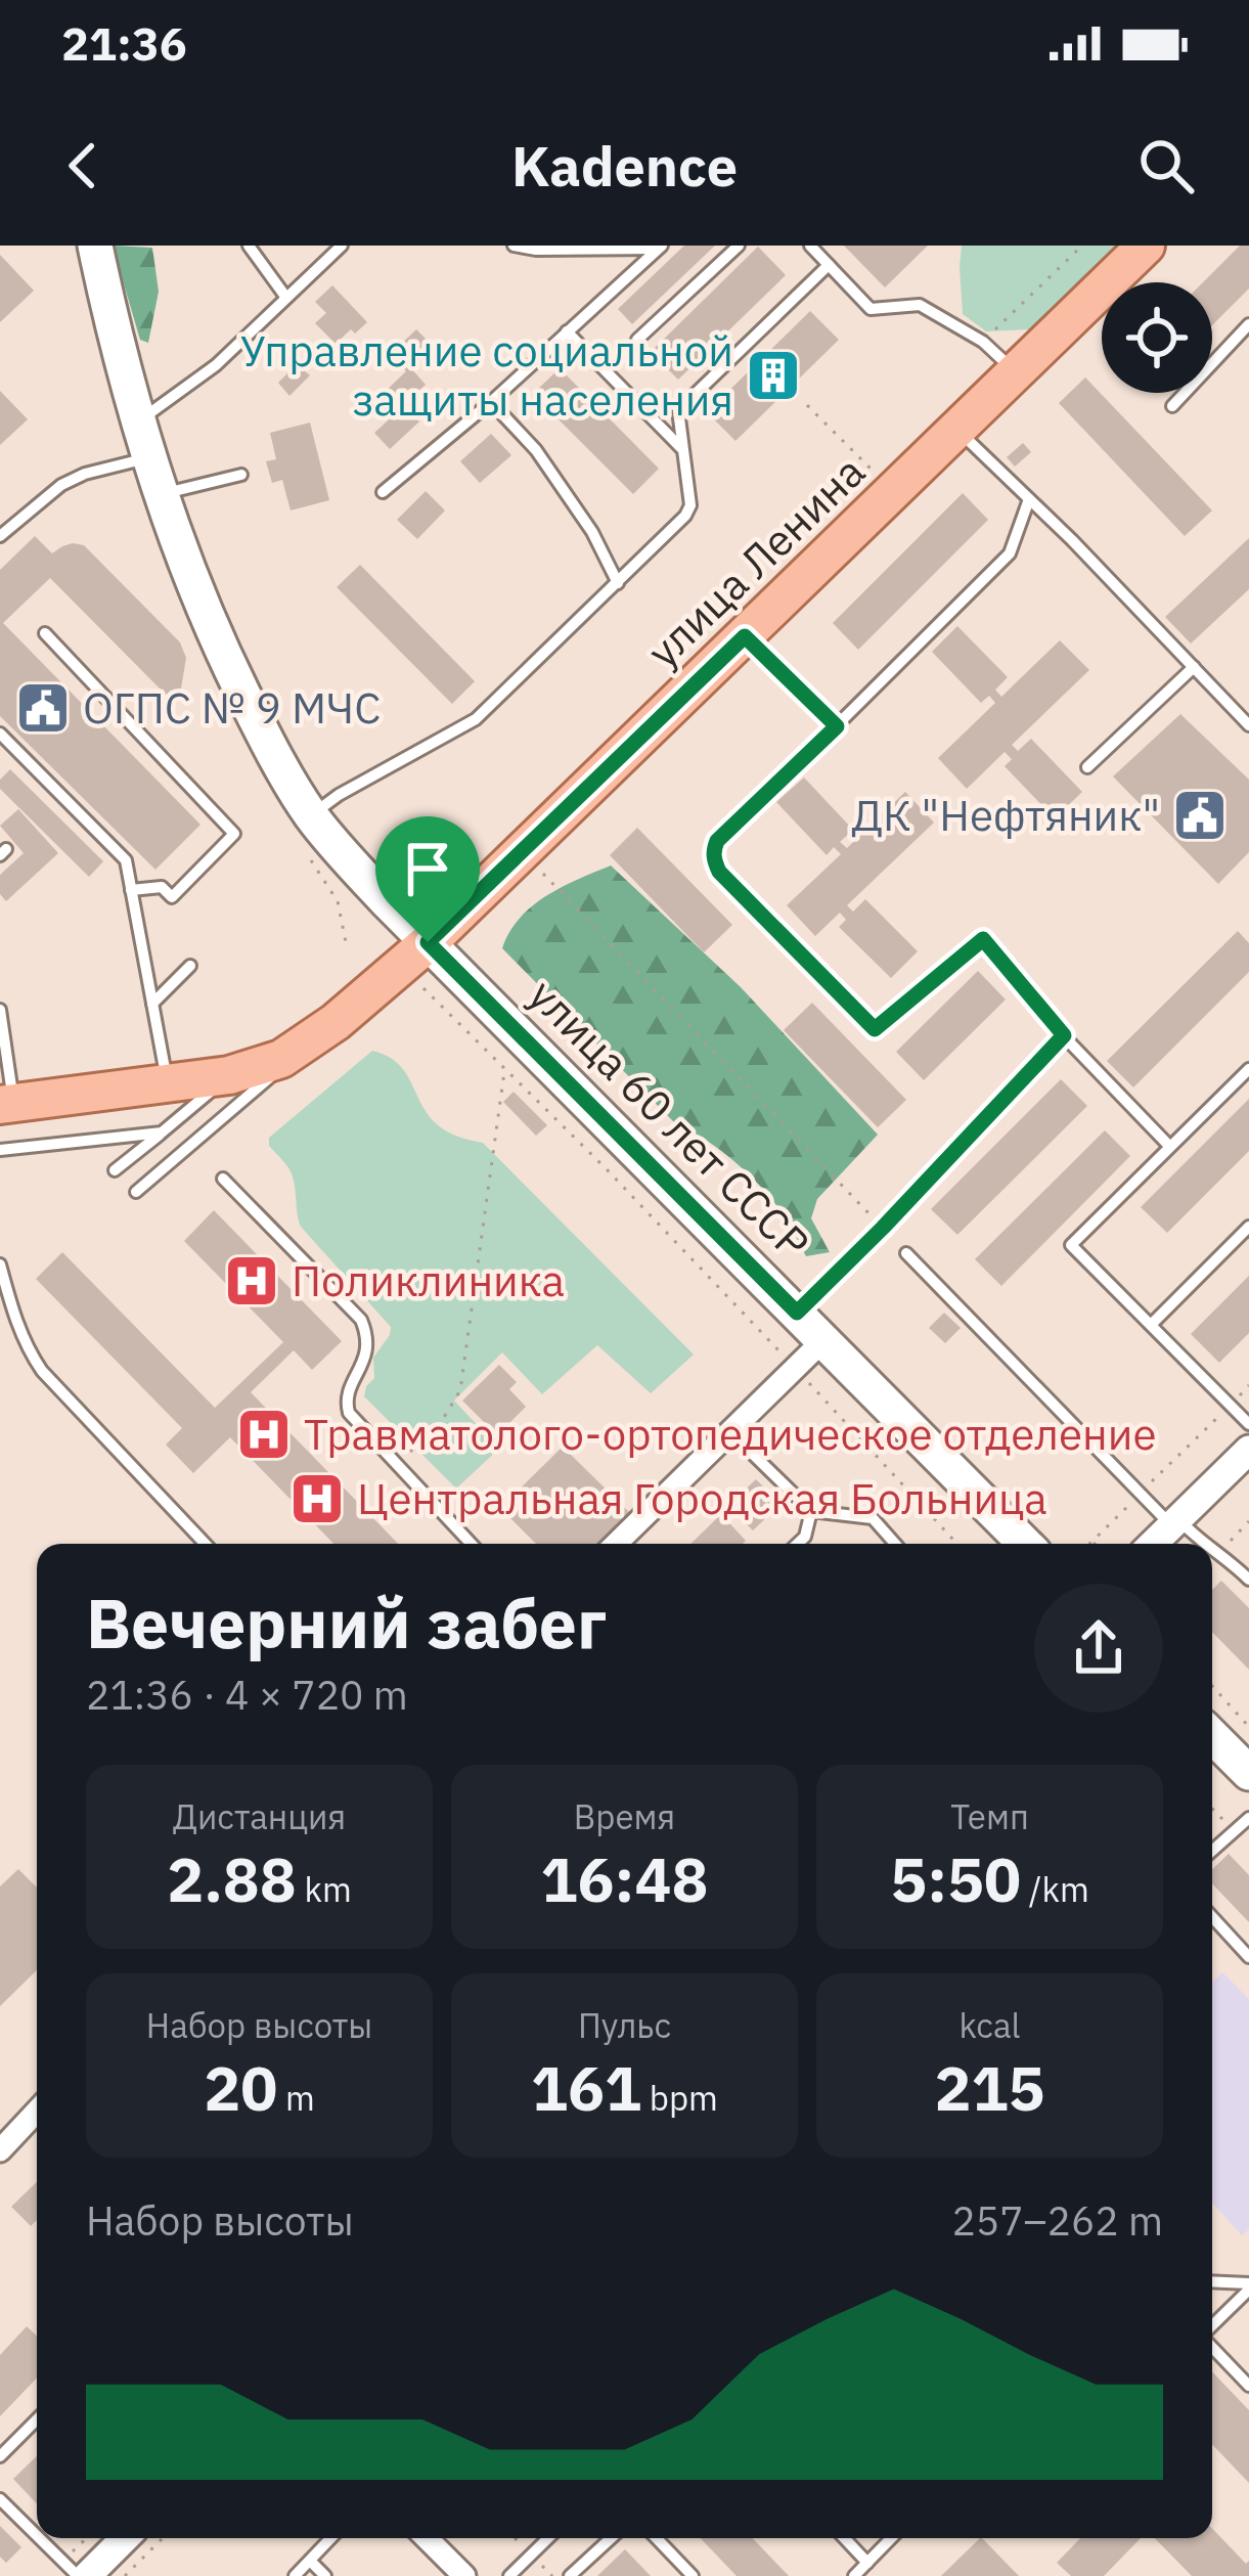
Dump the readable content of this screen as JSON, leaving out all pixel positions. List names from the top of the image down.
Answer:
{
  "streets": {
    "main road": ["улица Ленина", "улица 60 лет СССР"]
  },
  "crossings": [
    ["улица Ленина", "улица 60 лет СССР"]
  ],
  "places": {
    "building": ["Управление социальной защиты населения"],
    "public building": ["ОГПС № 9 МЧС", "ДК \"Нефтяник\""],
    "hospital": ["Поликлиника", "Травматолого-ортопедическое отделение", "Центральная Городская Больница"]
  },
  "page": {
    "status": "21:36",
    "header": "Kadence",
    "heading": ["Вечерний забег", "21:36 · 4 × 720 m"],
    "stats": [
      ["Дистанция", "2.88 km"],
      ["Время", "16:48"],
      ["Темп", "5:50 /km"],
      ["Набор высоты", "20 m"],
      ["Пульс", "161 bpm"],
      ["kcal", "215"]
    ],
    "chart": ["Набор высоты", "257–262 m"]
  }
}
